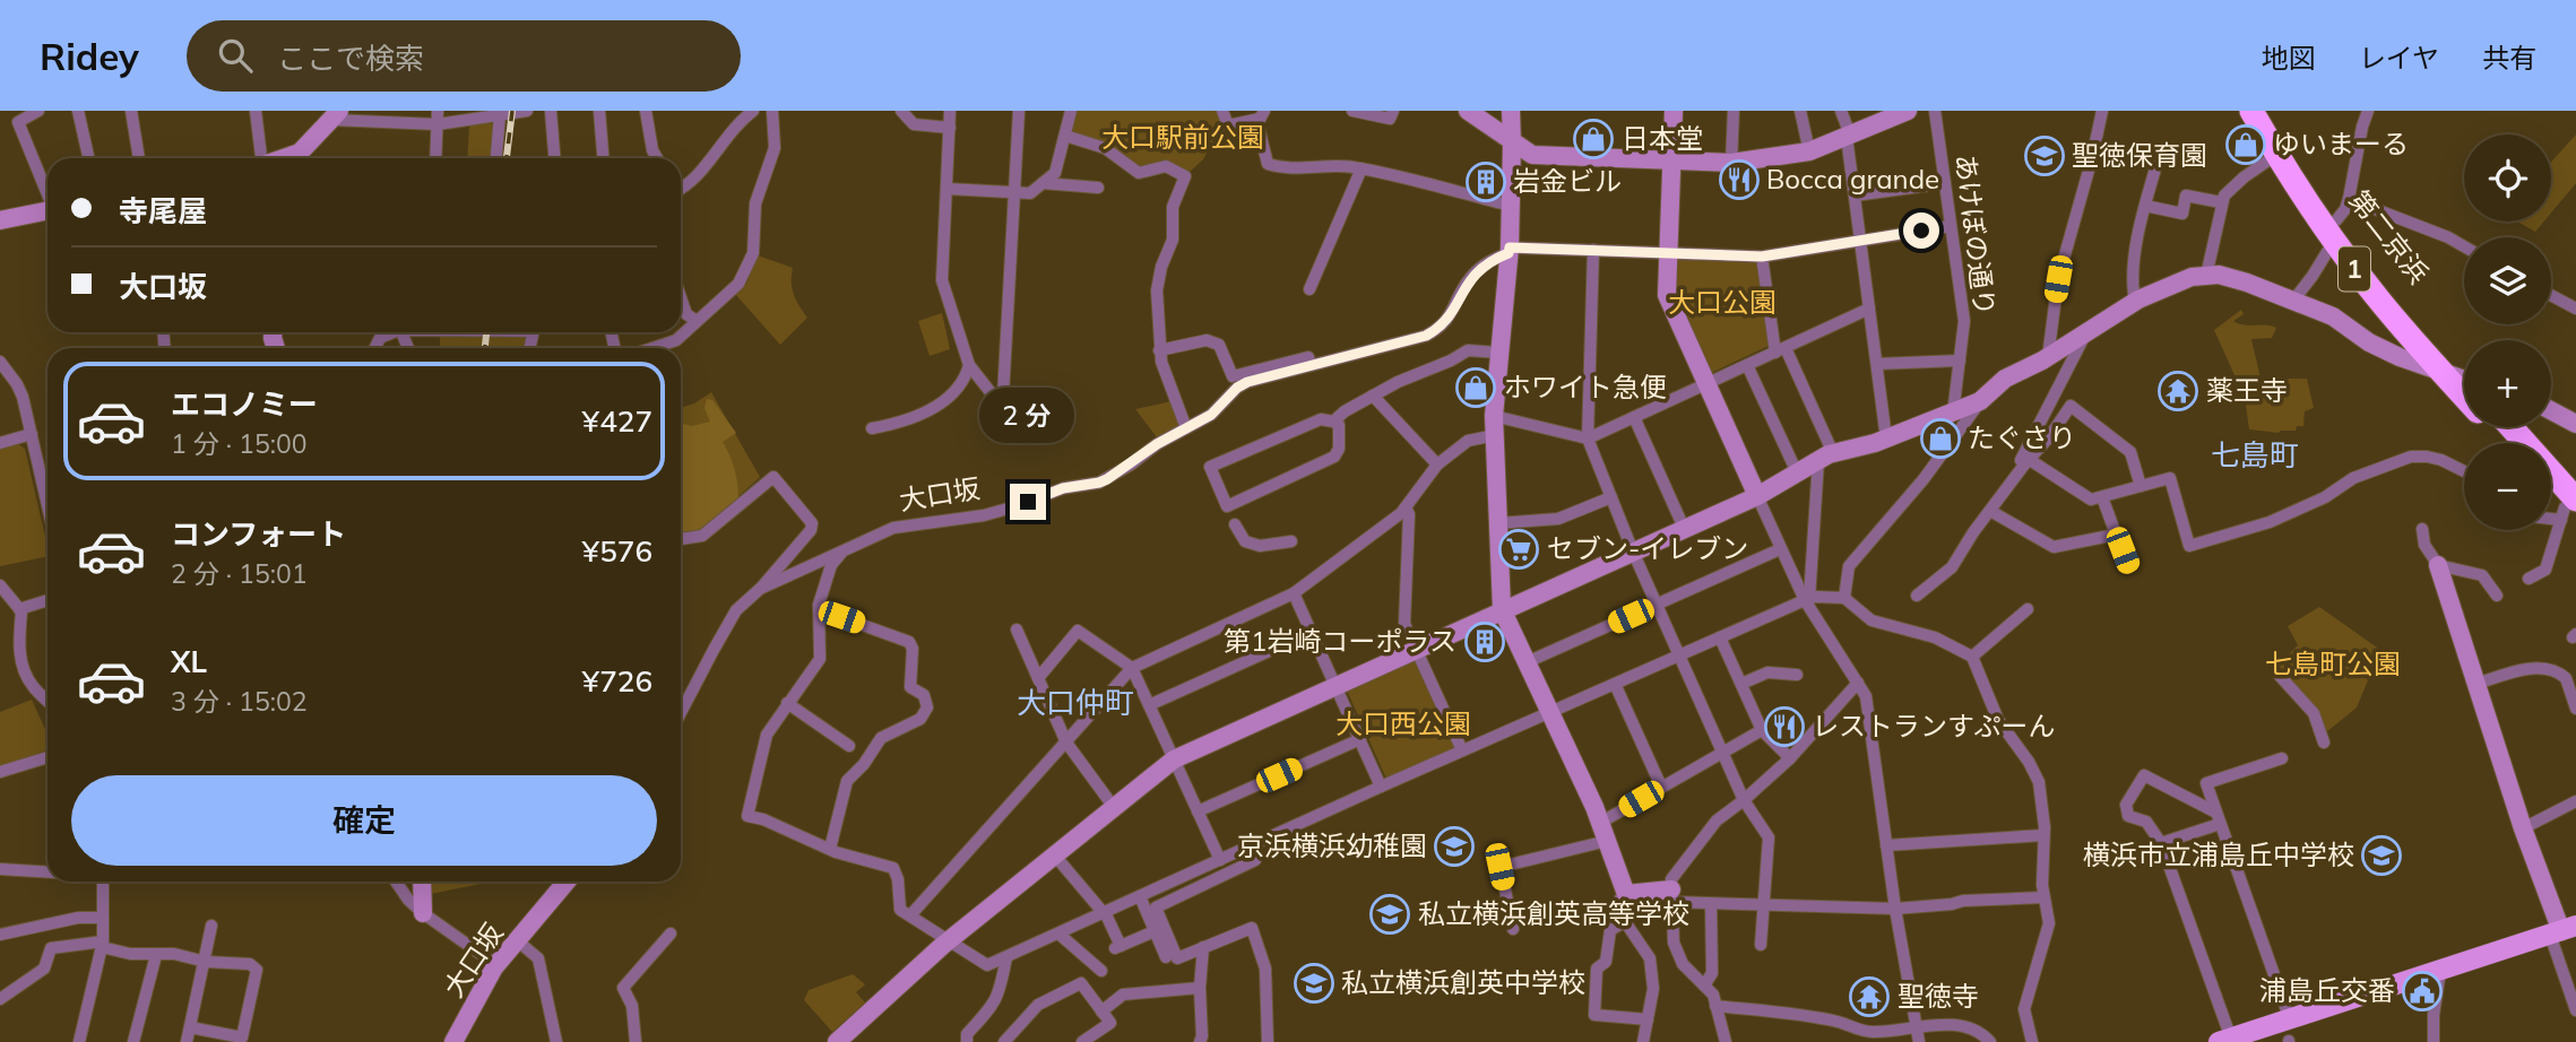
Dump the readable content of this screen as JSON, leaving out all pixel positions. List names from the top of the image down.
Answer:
{
  "streets": {
    "highway": ["第二京浜", "1"],
    "street": ["あけぼの通り", "大口坂"]
  },
  "districts": ["七島町", "大口仲町"],
  "parks": [
    "大口駅前公園",
    "大口公園",
    "七島町公園",
    "大口西公園"
  ],
  "places": {
    "shop": [
      "日本堂",
      "ゆいまーる",
      "ホワイト急便",
      "たぐさり"
    ],
    "school or university": [
      "聖徳保育園",
      "京浜横浜幼稚園",
      "横浜市立浦島丘中学校",
      "私立横浜創英高等学校",
      "私立横浜創英中学校"
    ],
    "restaurant": ["Bocca grande", "レストランすぷーん"],
    "building": ["岩金ビル", "第1岩崎コーポラス"],
    "temple": ["薬王寺", "聖徳寺"],
    "supermarket": ["セブン-イレブン"],
    "public building": ["浦島丘交番"]
  },
  "page": {
    "header": "Ridey",
    "search": "ここで検索",
    "nav": ["地図", "レイヤ", "共有"],
    "map_buttons": ["+", "−"],
    "banner": ["寺尾屋", "大口坂"],
    "list": [
      {
        "name": "エコノミー",
        "note": "1 分 · 15:00",
        "value": "¥427"
      },
      {
        "name": "コンフォート",
        "note": "2 分 · 15:01",
        "value": "¥576"
      },
      {
        "name": "XL",
        "note": "3 分 · 15:02",
        "value": "¥726"
      }
    ],
    "bubble": "2 分",
    "buttons": "確定"
  }
}
